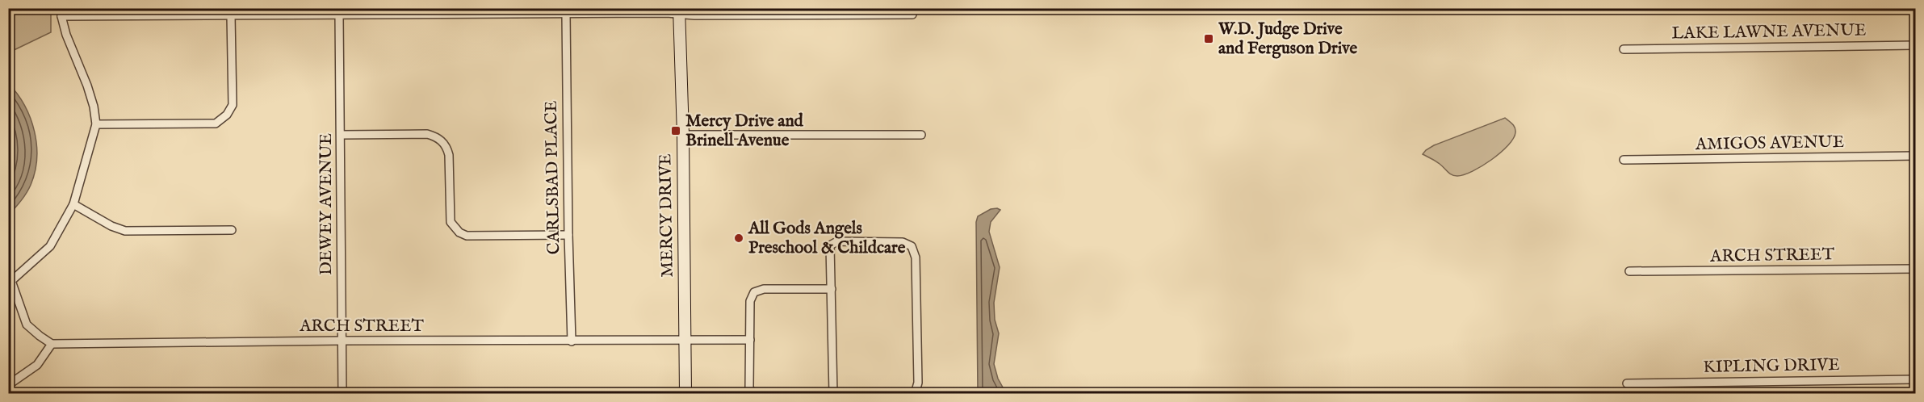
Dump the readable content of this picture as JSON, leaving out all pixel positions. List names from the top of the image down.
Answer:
{
  "streets": {
    "street": [
      "LAKE LAWNE AVENUE",
      "AMIGOS AVENUE",
      "CARLSBAD PLACE",
      "DEWEY AVENUE",
      "MERCY DRIVE",
      "ARCH STREET",
      "KIPLING DRIVE"
    ]
  },
  "crossings": [
    ["CARLSBAD PLACE", "ARCH STREET"],
    ["DEWEY AVENUE", "ARCH STREET"],
    ["MERCY DRIVE", "ARCH STREET"]
  ],
  "places": {
    "transit": ["W.D. Judge Drive and Ferguson Drive", "Mercy Drive and Brinell Avenue"],
    "other": ["All Gods Angels Preschool & Childcare"]
  }
}
